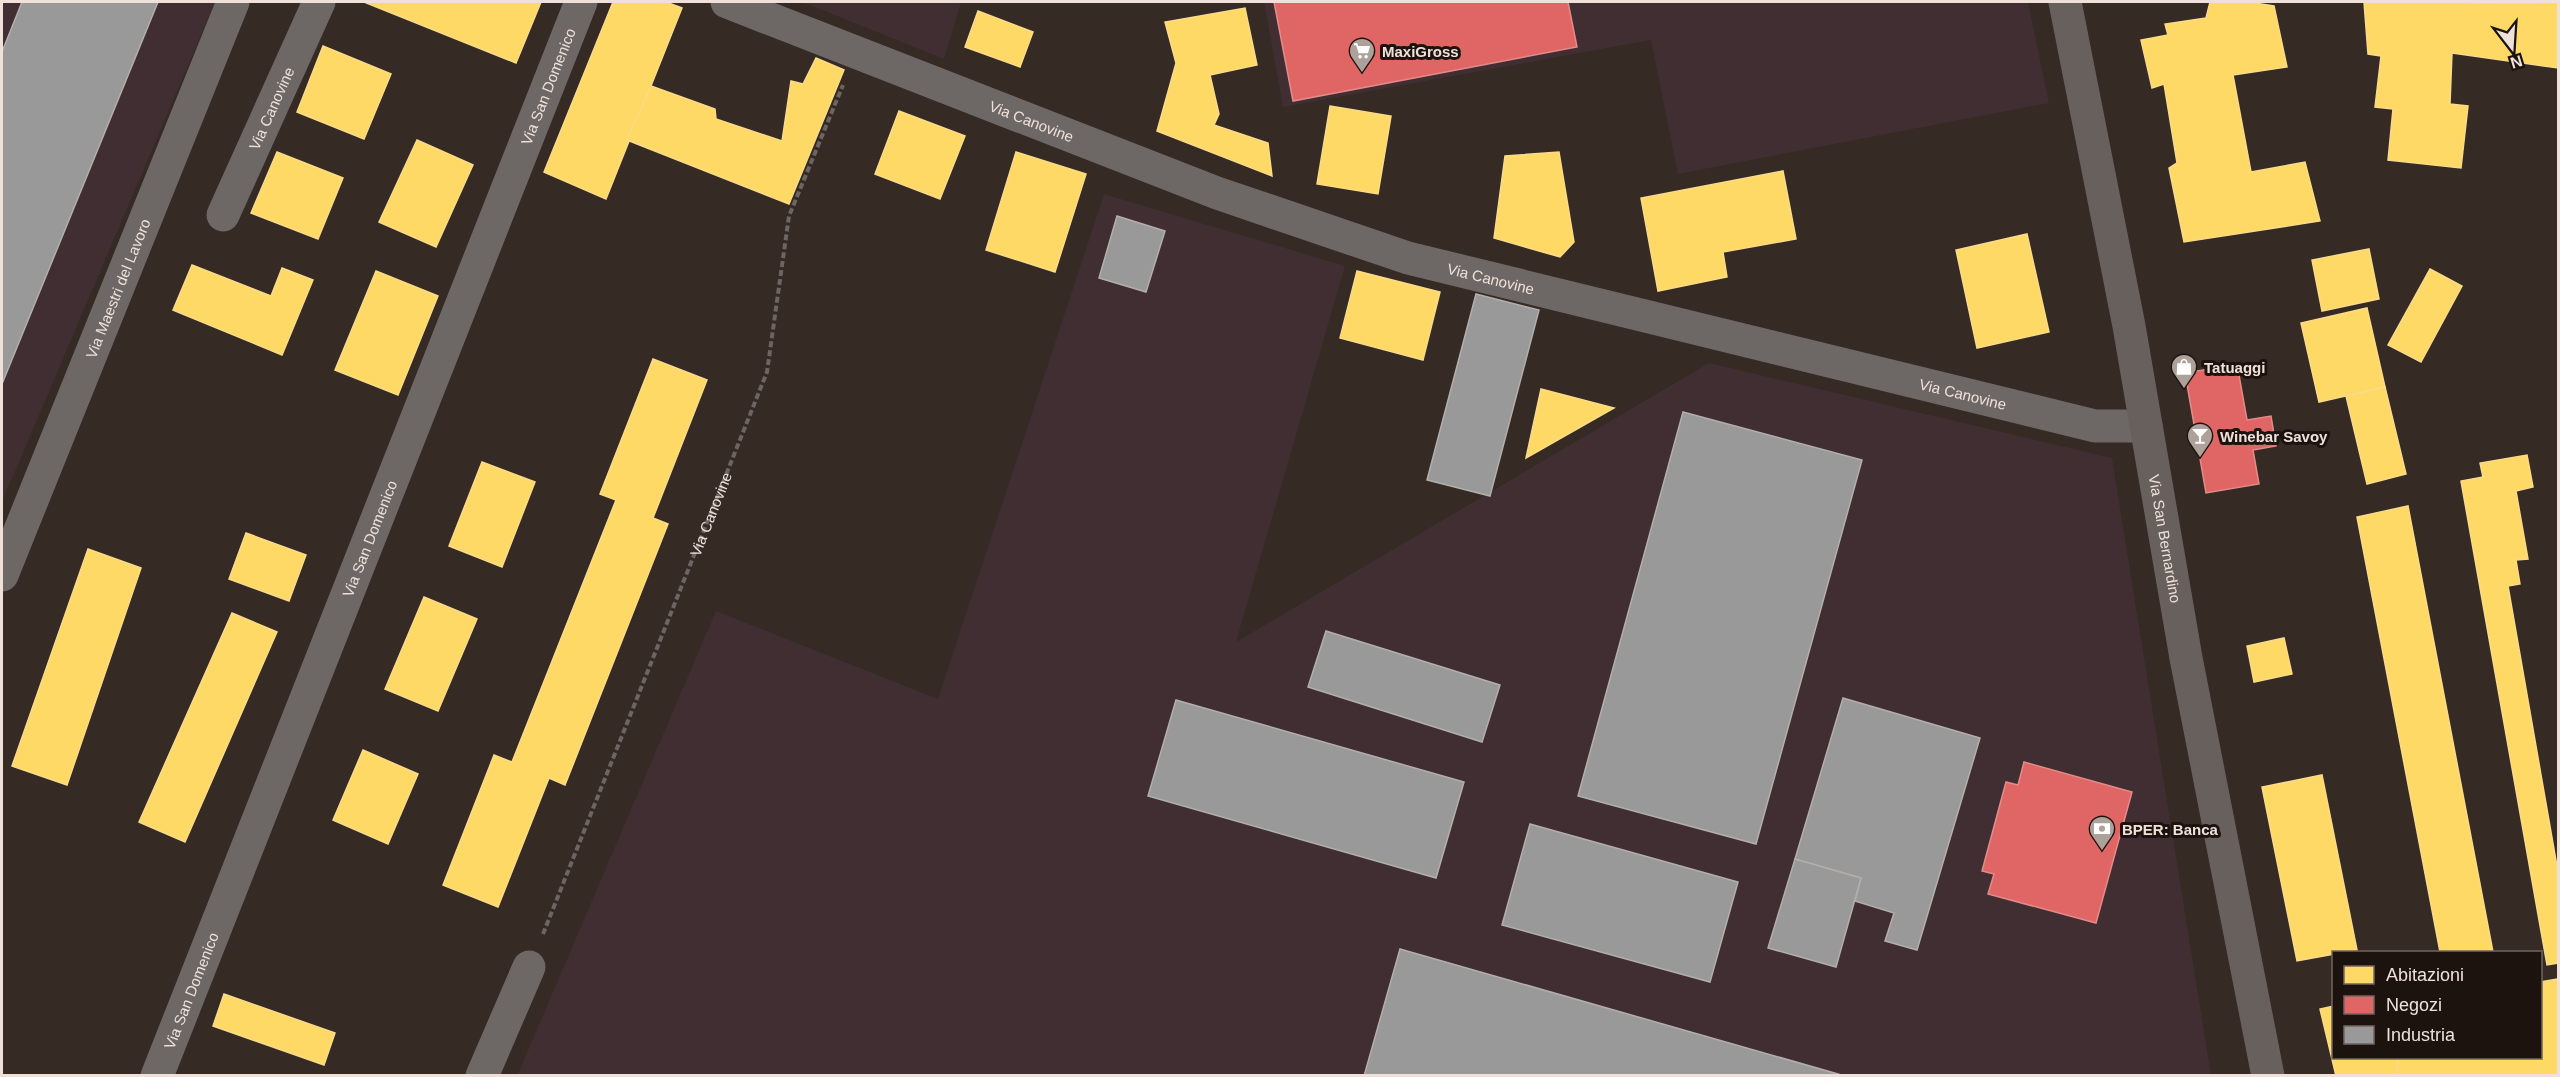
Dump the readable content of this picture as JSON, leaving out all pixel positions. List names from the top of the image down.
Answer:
{
  "streets": {
    "main road": ["Via San Bernardino"],
    "street": ["Via San Domenico", "Via Canovine", "Via Maestri del Lavoro"]
  },
  "crossings": [
    ["Via Canovine", "Via San Bernardino"]
  ],
  "places": {
    "supermarket": ["MaxiGross"],
    "shop": ["Tatuaggi"],
    "bar": ["Winebar Savoy"],
    "bank": ["BPER: Banca"]
  },
  "legend": ["Abitazioni", "Negozi", "Industria"],
  "north": "bottom"
}
